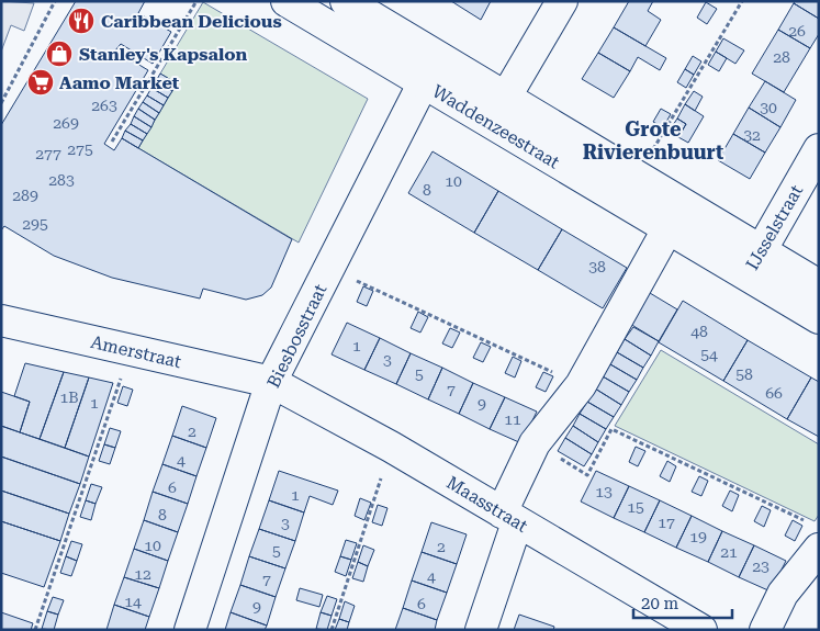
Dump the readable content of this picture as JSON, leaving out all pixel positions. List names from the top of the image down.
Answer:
{
  "streets": {
    "street": [
      "Waddenzeestraat",
      "IJsselstraat",
      "Biesbosstraat",
      "Amerstraat",
      "Maasstraat"
    ]
  },
  "crossings": [
    ["Waddenzeestraat", "IJsselstraat"],
    ["Waddenzeestraat", "Biesbosstraat"],
    ["Biesbosstraat", "Amerstraat"],
    ["Biesbosstraat", "Maasstraat"],
    ["Amerstraat", "Maasstraat"]
  ],
  "districts": ["Grote Rivierenbuurt"],
  "places": {
    "restaurant": ["Caribbean Delicious"],
    "shop": ["Stanley's Kapsalon"],
    "supermarket": ["Aamo Market"]
  },
  "house_numbers": [
    "26",
    "28",
    "263",
    "30",
    "269",
    "32",
    "275",
    "277",
    "283",
    "10",
    "8",
    "289",
    "295",
    "38",
    "48",
    "1",
    "54",
    "3",
    "5",
    "58",
    "7",
    "66",
    "1B",
    "1",
    "9",
    "11",
    "2",
    "4",
    "6",
    "13",
    "1",
    "15",
    "8",
    "17",
    "3",
    "19",
    "10",
    "2",
    "5",
    "21",
    "23",
    "12",
    "4",
    "7",
    "14",
    "6",
    "9"
  ],
  "scale_bar": "20 m"
}
